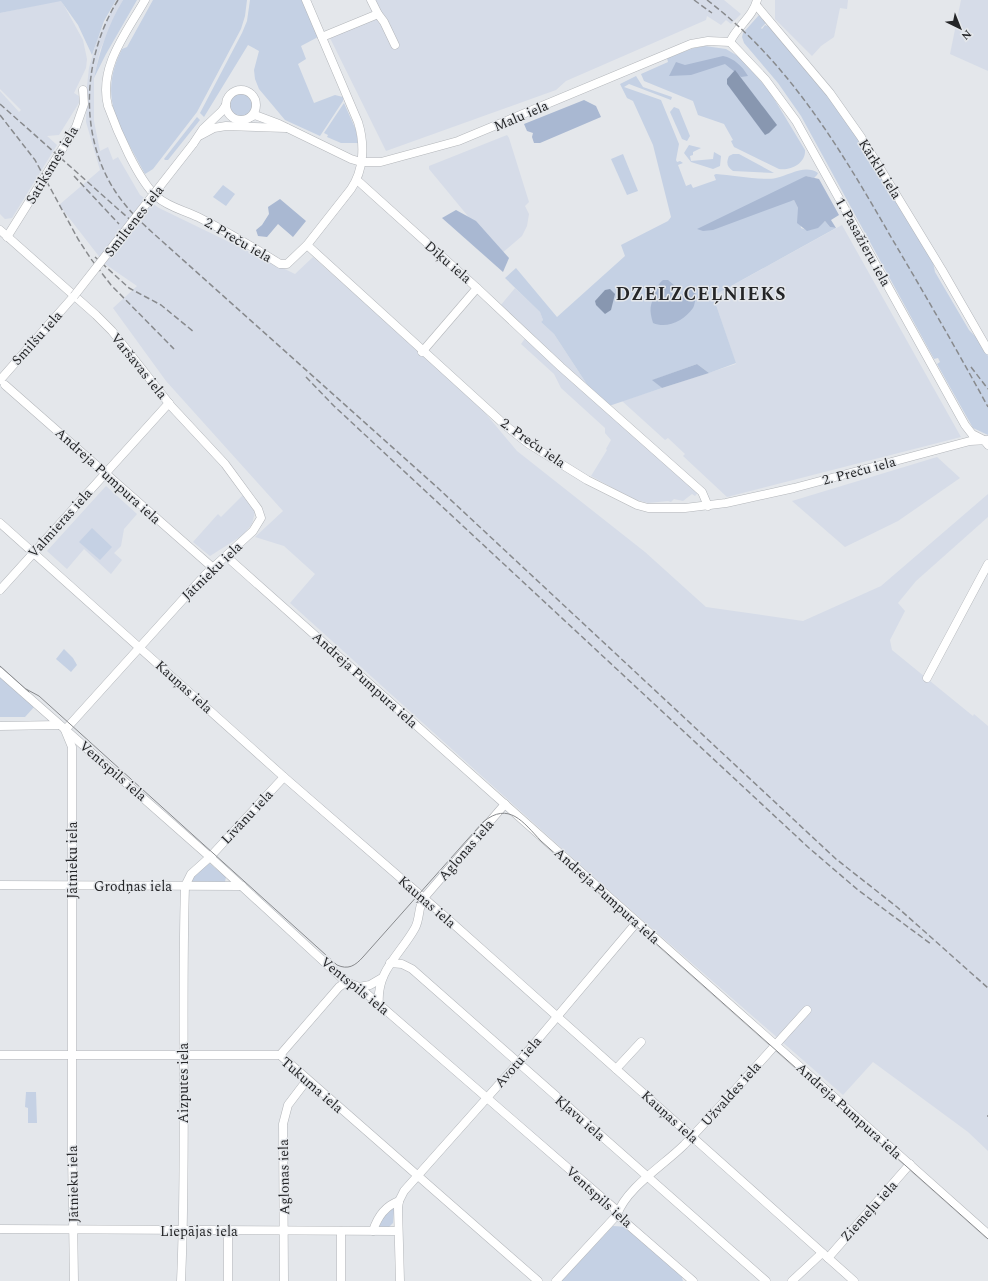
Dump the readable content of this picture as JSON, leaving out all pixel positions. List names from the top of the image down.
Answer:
{
  "streets": {
    "street": [
      "Malu iela",
      "Satiksmes iela",
      "Kārklu iela",
      "Smiltenes iela",
      "2. Preču iela",
      "1. Pasažieru iela",
      "Dīķu iela",
      "Smilšu iela",
      "Varšavas iela",
      "Andreja Pumpura iela",
      "Valmieras iela",
      "Jātnieku iela",
      "Kauņas iela",
      "Ventspils iela",
      "Līvānu iela",
      "Aglonas iela",
      "Grodņas iela",
      "Avotu iela",
      "Aizputes iela",
      "Tukuma iela",
      "Užvaldes iela",
      "Kļavu iela",
      "Ziemeļu iela",
      "Liepājas iela"
    ]
  },
  "crossings": [
    ["Malu iela", "Smiltenes iela"],
    ["Malu iela", "1. Pasažieru iela"],
    ["Satiksmes iela", "Varšavas iela"],
    ["Smiltenes iela", "Smilšu iela"],
    ["Smiltenes iela", "Varšavas iela"],
    ["2. Preču iela", "1. Pasažieru iela"],
    ["2. Preču iela", "Dīķu iela"],
    ["Smilšu iela", "Varšavas iela"],
    ["Smilšu iela", "Andreja Pumpura iela"],
    ["Varšavas iela", "Valmieras iela"],
    ["Varšavas iela", "Jātnieku iela"],
    ["Andreja Pumpura iela", "Valmieras iela"],
    ["Andreja Pumpura iela", "Jātnieku iela"],
    ["Andreja Pumpura iela", "Aglonas iela"],
    ["Andreja Pumpura iela", "Avotu iela"],
    ["Andreja Pumpura iela", "Užvaldes iela"],
    ["Andreja Pumpura iela", "Ziemeļu iela"],
    ["Valmieras iela", "Kauņas iela"],
    ["Jātnieku iela", "Kauņas iela"],
    ["Jātnieku iela", "Ventspils iela"],
    ["Jātnieku iela", "Grodņas iela"],
    ["Jātnieku iela", "Tukuma iela"],
    ["Jātnieku iela", "Liepājas iela"],
    ["Kauņas iela", "Līvānu iela"],
    ["Kauņas iela", "Aglonas iela"],
    ["Kauņas iela", "Avotu iela"],
    ["Kauņas iela", "Užvaldes iela"],
    ["Kauņas iela", "Ziemeļu iela"],
    ["Ventspils iela", "Līvānu iela"],
    ["Ventspils iela", "Aglonas iela"],
    ["Ventspils iela", "Grodņas iela"],
    ["Ventspils iela", "Avotu iela"],
    ["Ventspils iela", "Užvaldes iela"],
    ["Līvānu iela", "Grodņas iela"],
    ["Līvānu iela", "Aizputes iela"],
    ["Aglonas iela", "Tukuma iela"],
    ["Aglonas iela", "Kļavu iela"],
    ["Aglonas iela", "Liepājas iela"],
    ["Grodņas iela", "Aizputes iela"],
    ["Avotu iela", "Tukuma iela"],
    ["Avotu iela", "Kļavu iela"],
    ["Avotu iela", "Liepājas iela"],
    ["Aizputes iela", "Tukuma iela"],
    ["Aizputes iela", "Liepājas iela"],
    ["Užvaldes iela", "Kļavu iela"]
  ],
  "districts": ["DZELZCEĻNIEKS"],
  "north": "bottom right"
}
